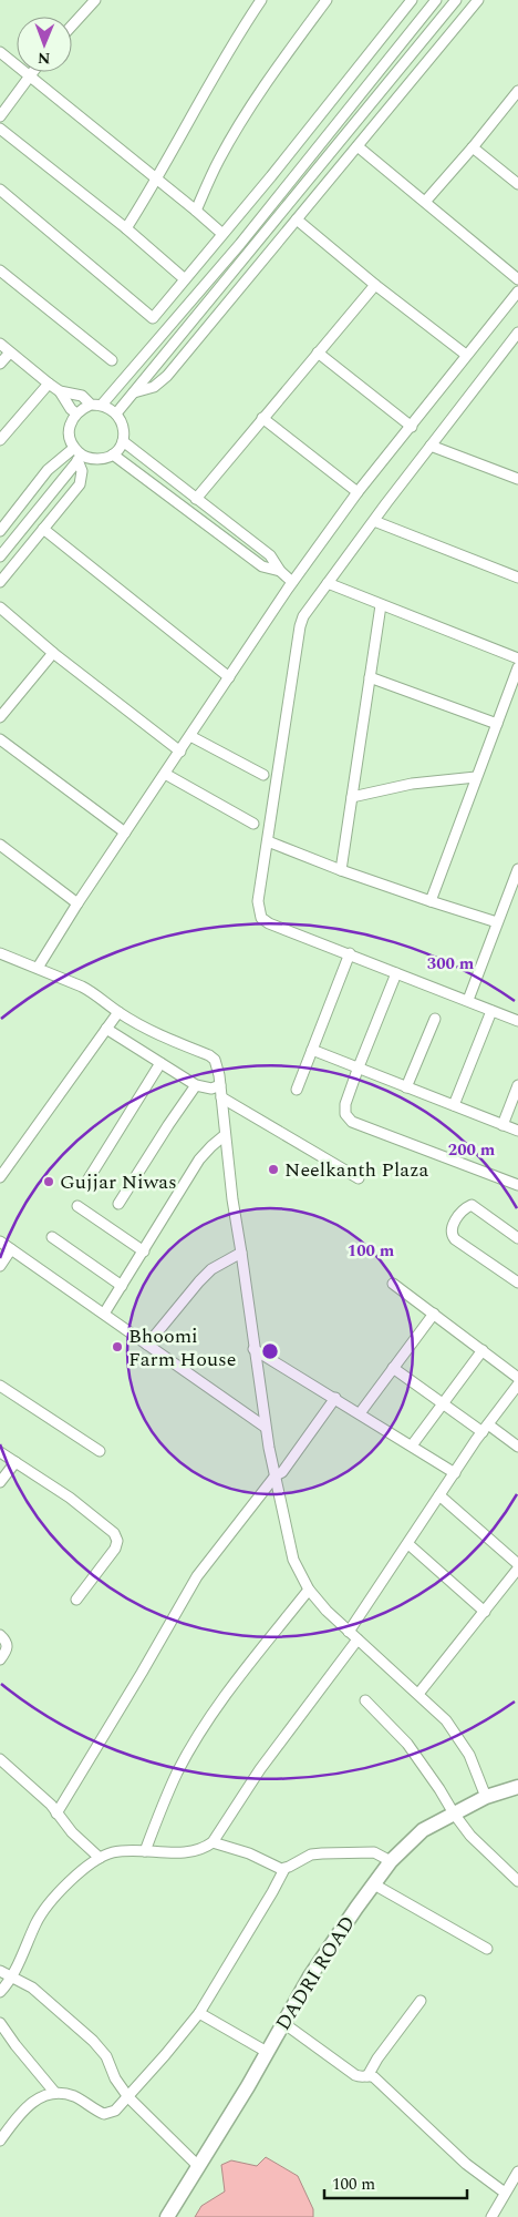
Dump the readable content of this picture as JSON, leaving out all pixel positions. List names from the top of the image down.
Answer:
{
  "streets": {
    "main road": ["DADRI ROAD"]
  },
  "places": ["Neelkanth Plaza", "Gujjar Niwas", "Bhoomi Farm House"],
  "scale_bar": "100 m",
  "north": "bottom",
  "rings": ["300 m", "200 m", "100 m"]
}
